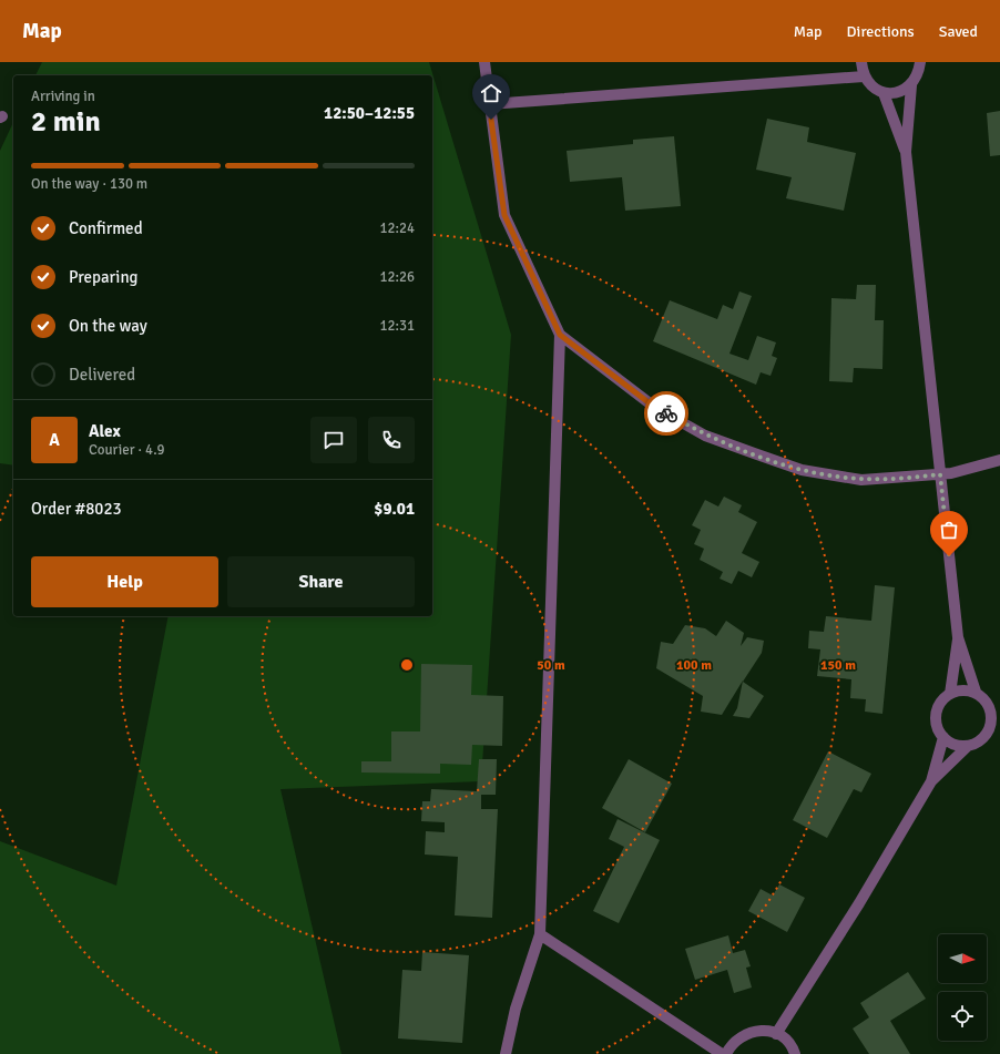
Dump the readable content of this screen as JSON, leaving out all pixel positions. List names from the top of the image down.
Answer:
{
  "north": "right",
  "page": {
    "header": "Map",
    "nav": ["Map", "Directions", "Saved"],
    "heading": ["2 min", "Arriving in", "12:50–12:55"],
    "panel": [
      "Alex",
      "Courier · 4.9",
      "Order #8023",
      "$9.01"
    ],
    "bar": "On the way · 130 m",
    "list": [
      ["Confirmed", "12:24"],
      ["Preparing", "12:26"],
      ["On the way", "12:31"],
      "Delivered"
    ],
    "round": "A",
    "buttons": ["Help", "Share"]
  },
  "rings": ["50 m", "100 m", "150 m"]
}
